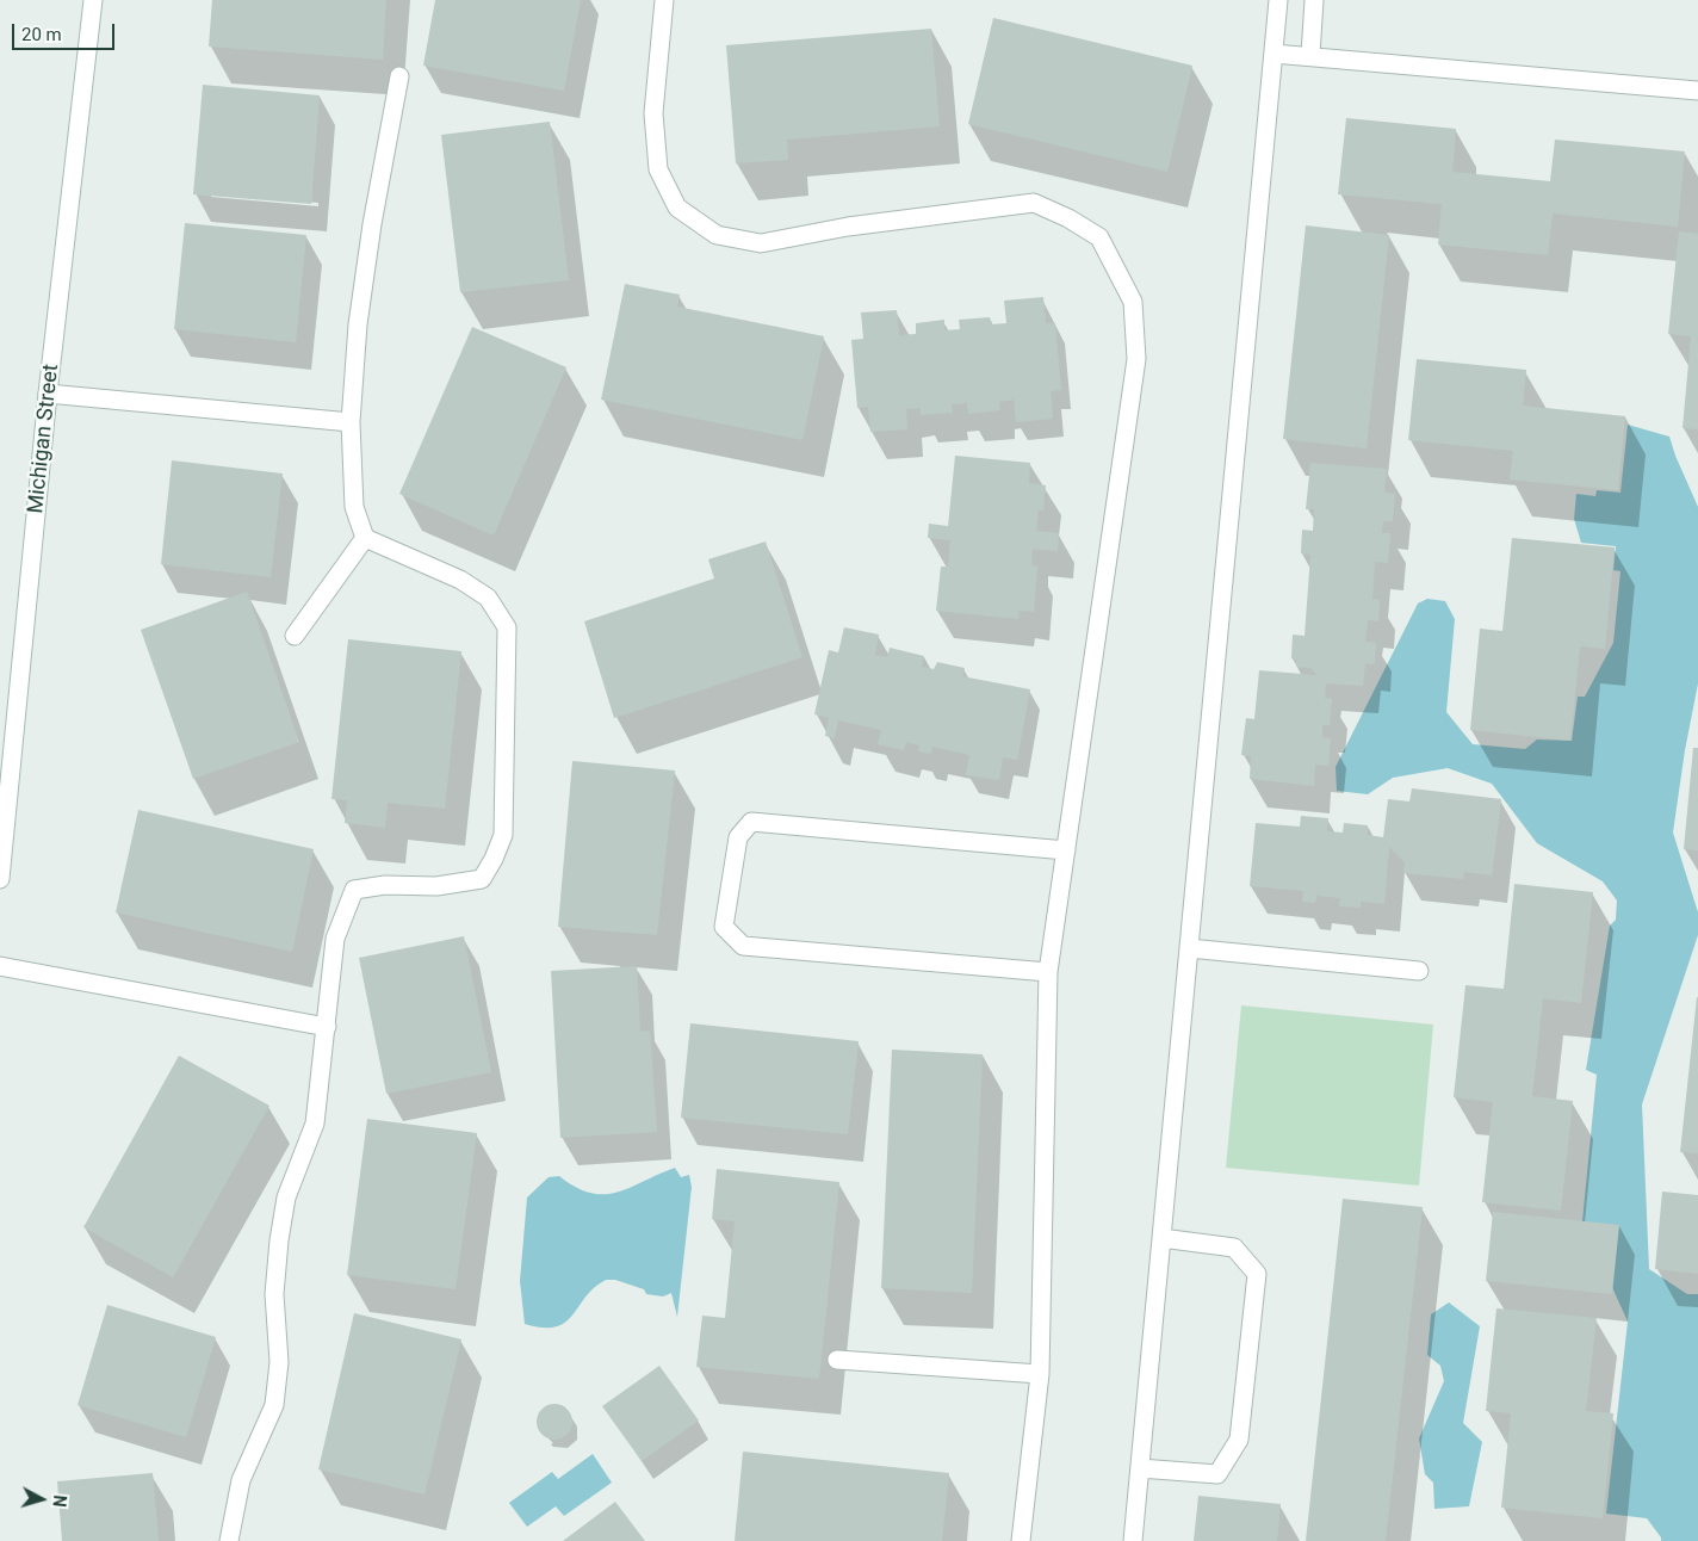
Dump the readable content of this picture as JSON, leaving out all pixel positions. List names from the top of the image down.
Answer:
{
  "streets": {
    "street": ["Michigan Street"]
  },
  "scale_bar": "20 m",
  "north": "right"
}
